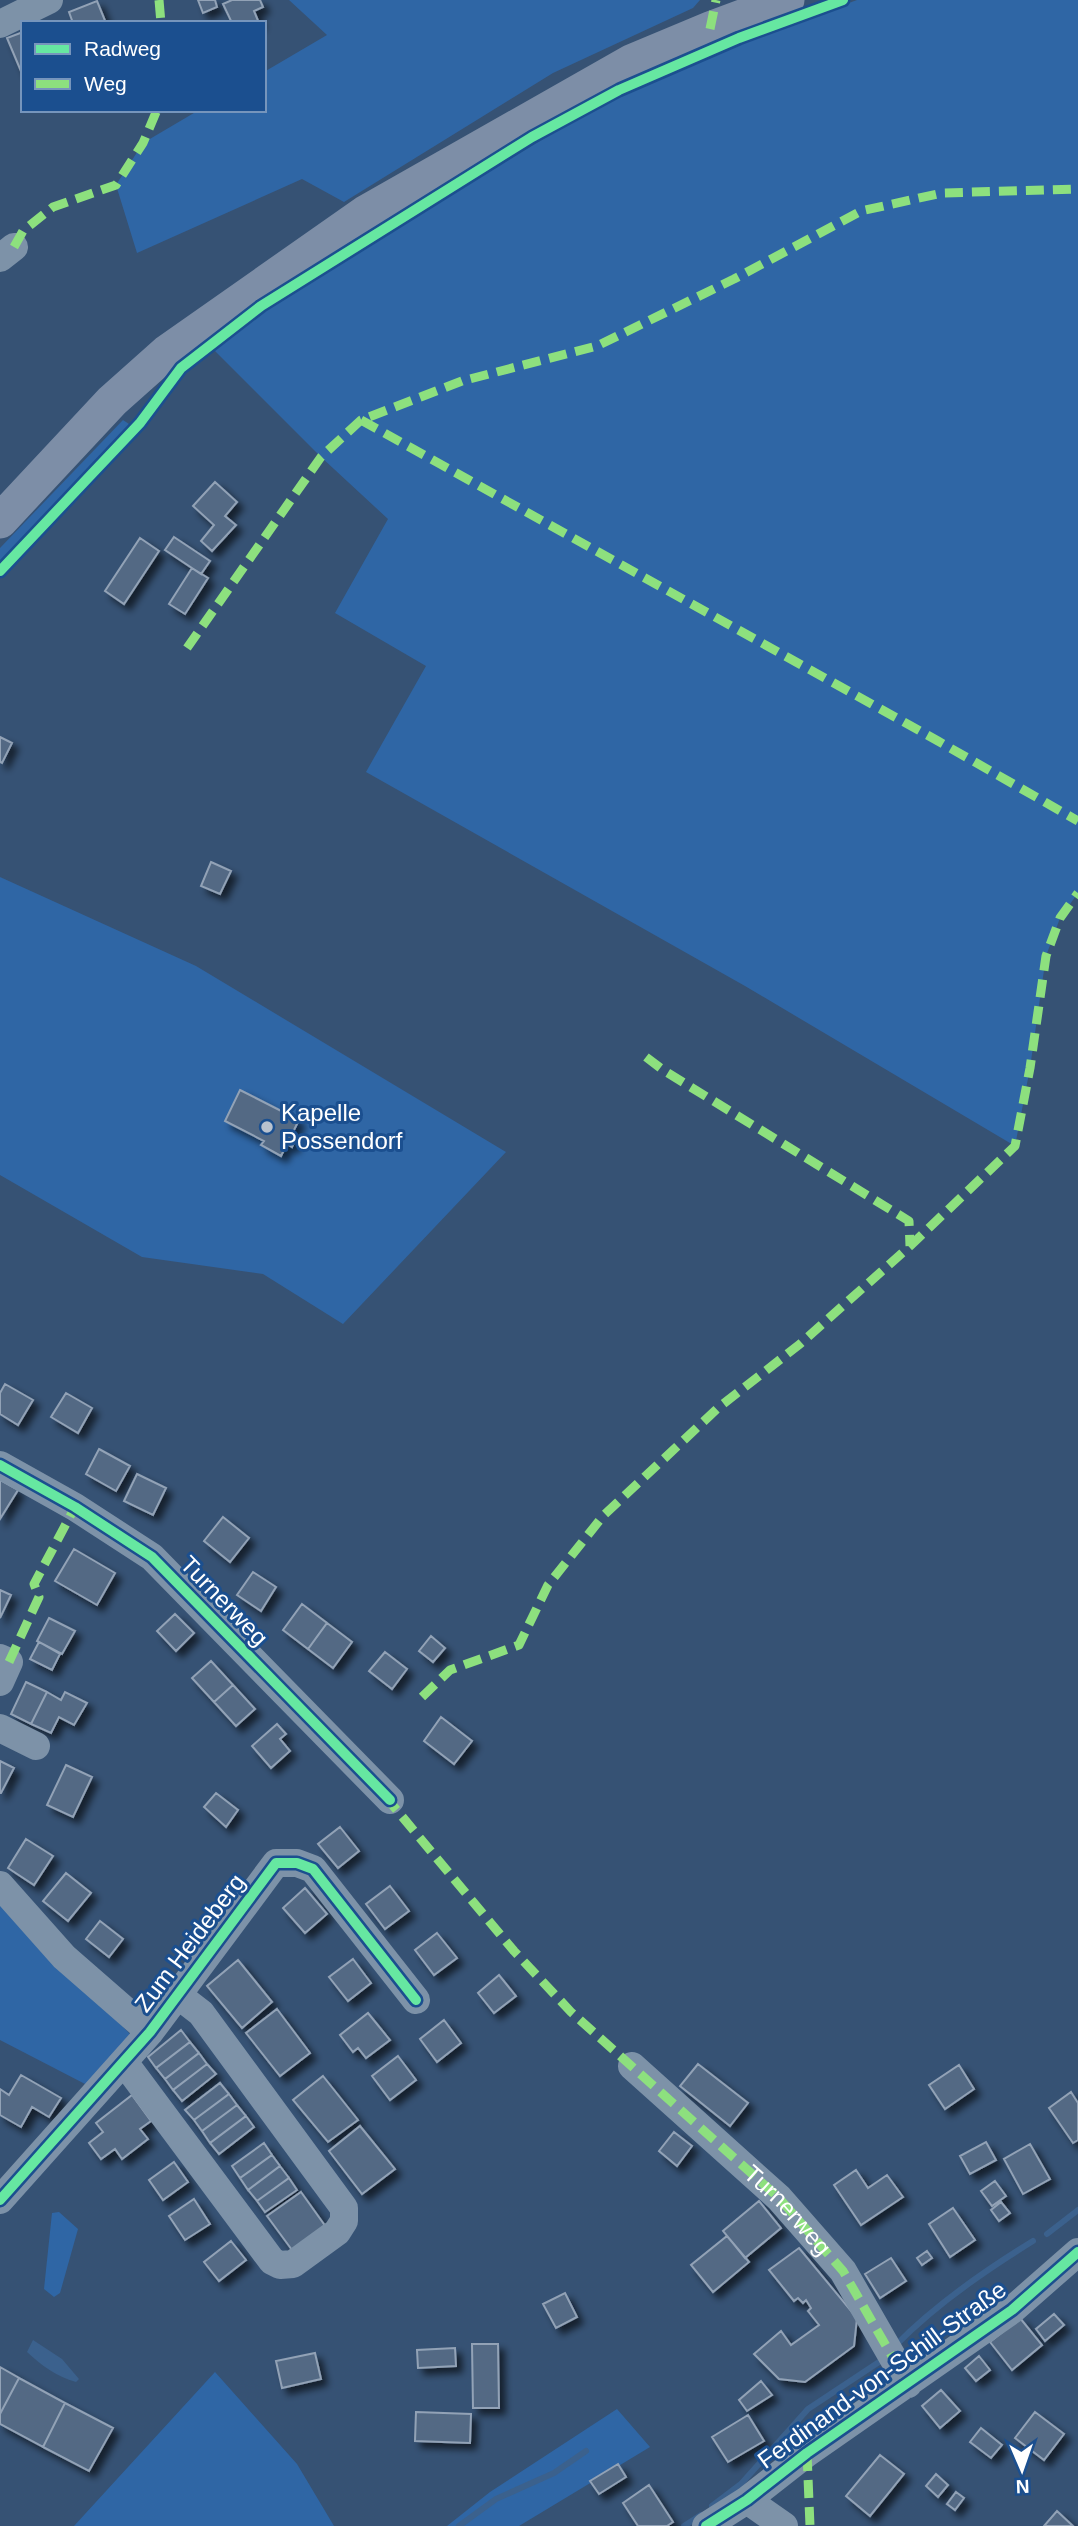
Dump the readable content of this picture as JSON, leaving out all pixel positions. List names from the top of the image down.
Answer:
{
  "streets": {
    "street": ["Turnerweg", "Zum Heideberg", "Ferdinand-von-Schill-Straße"]
  },
  "crossings": [
    ["Turnerweg", "Ferdinand-von-Schill-Straße"]
  ],
  "places": ["Kapelle Possendorf"],
  "legend": ["Radweg", "Weg"],
  "north": "bottom"
}
